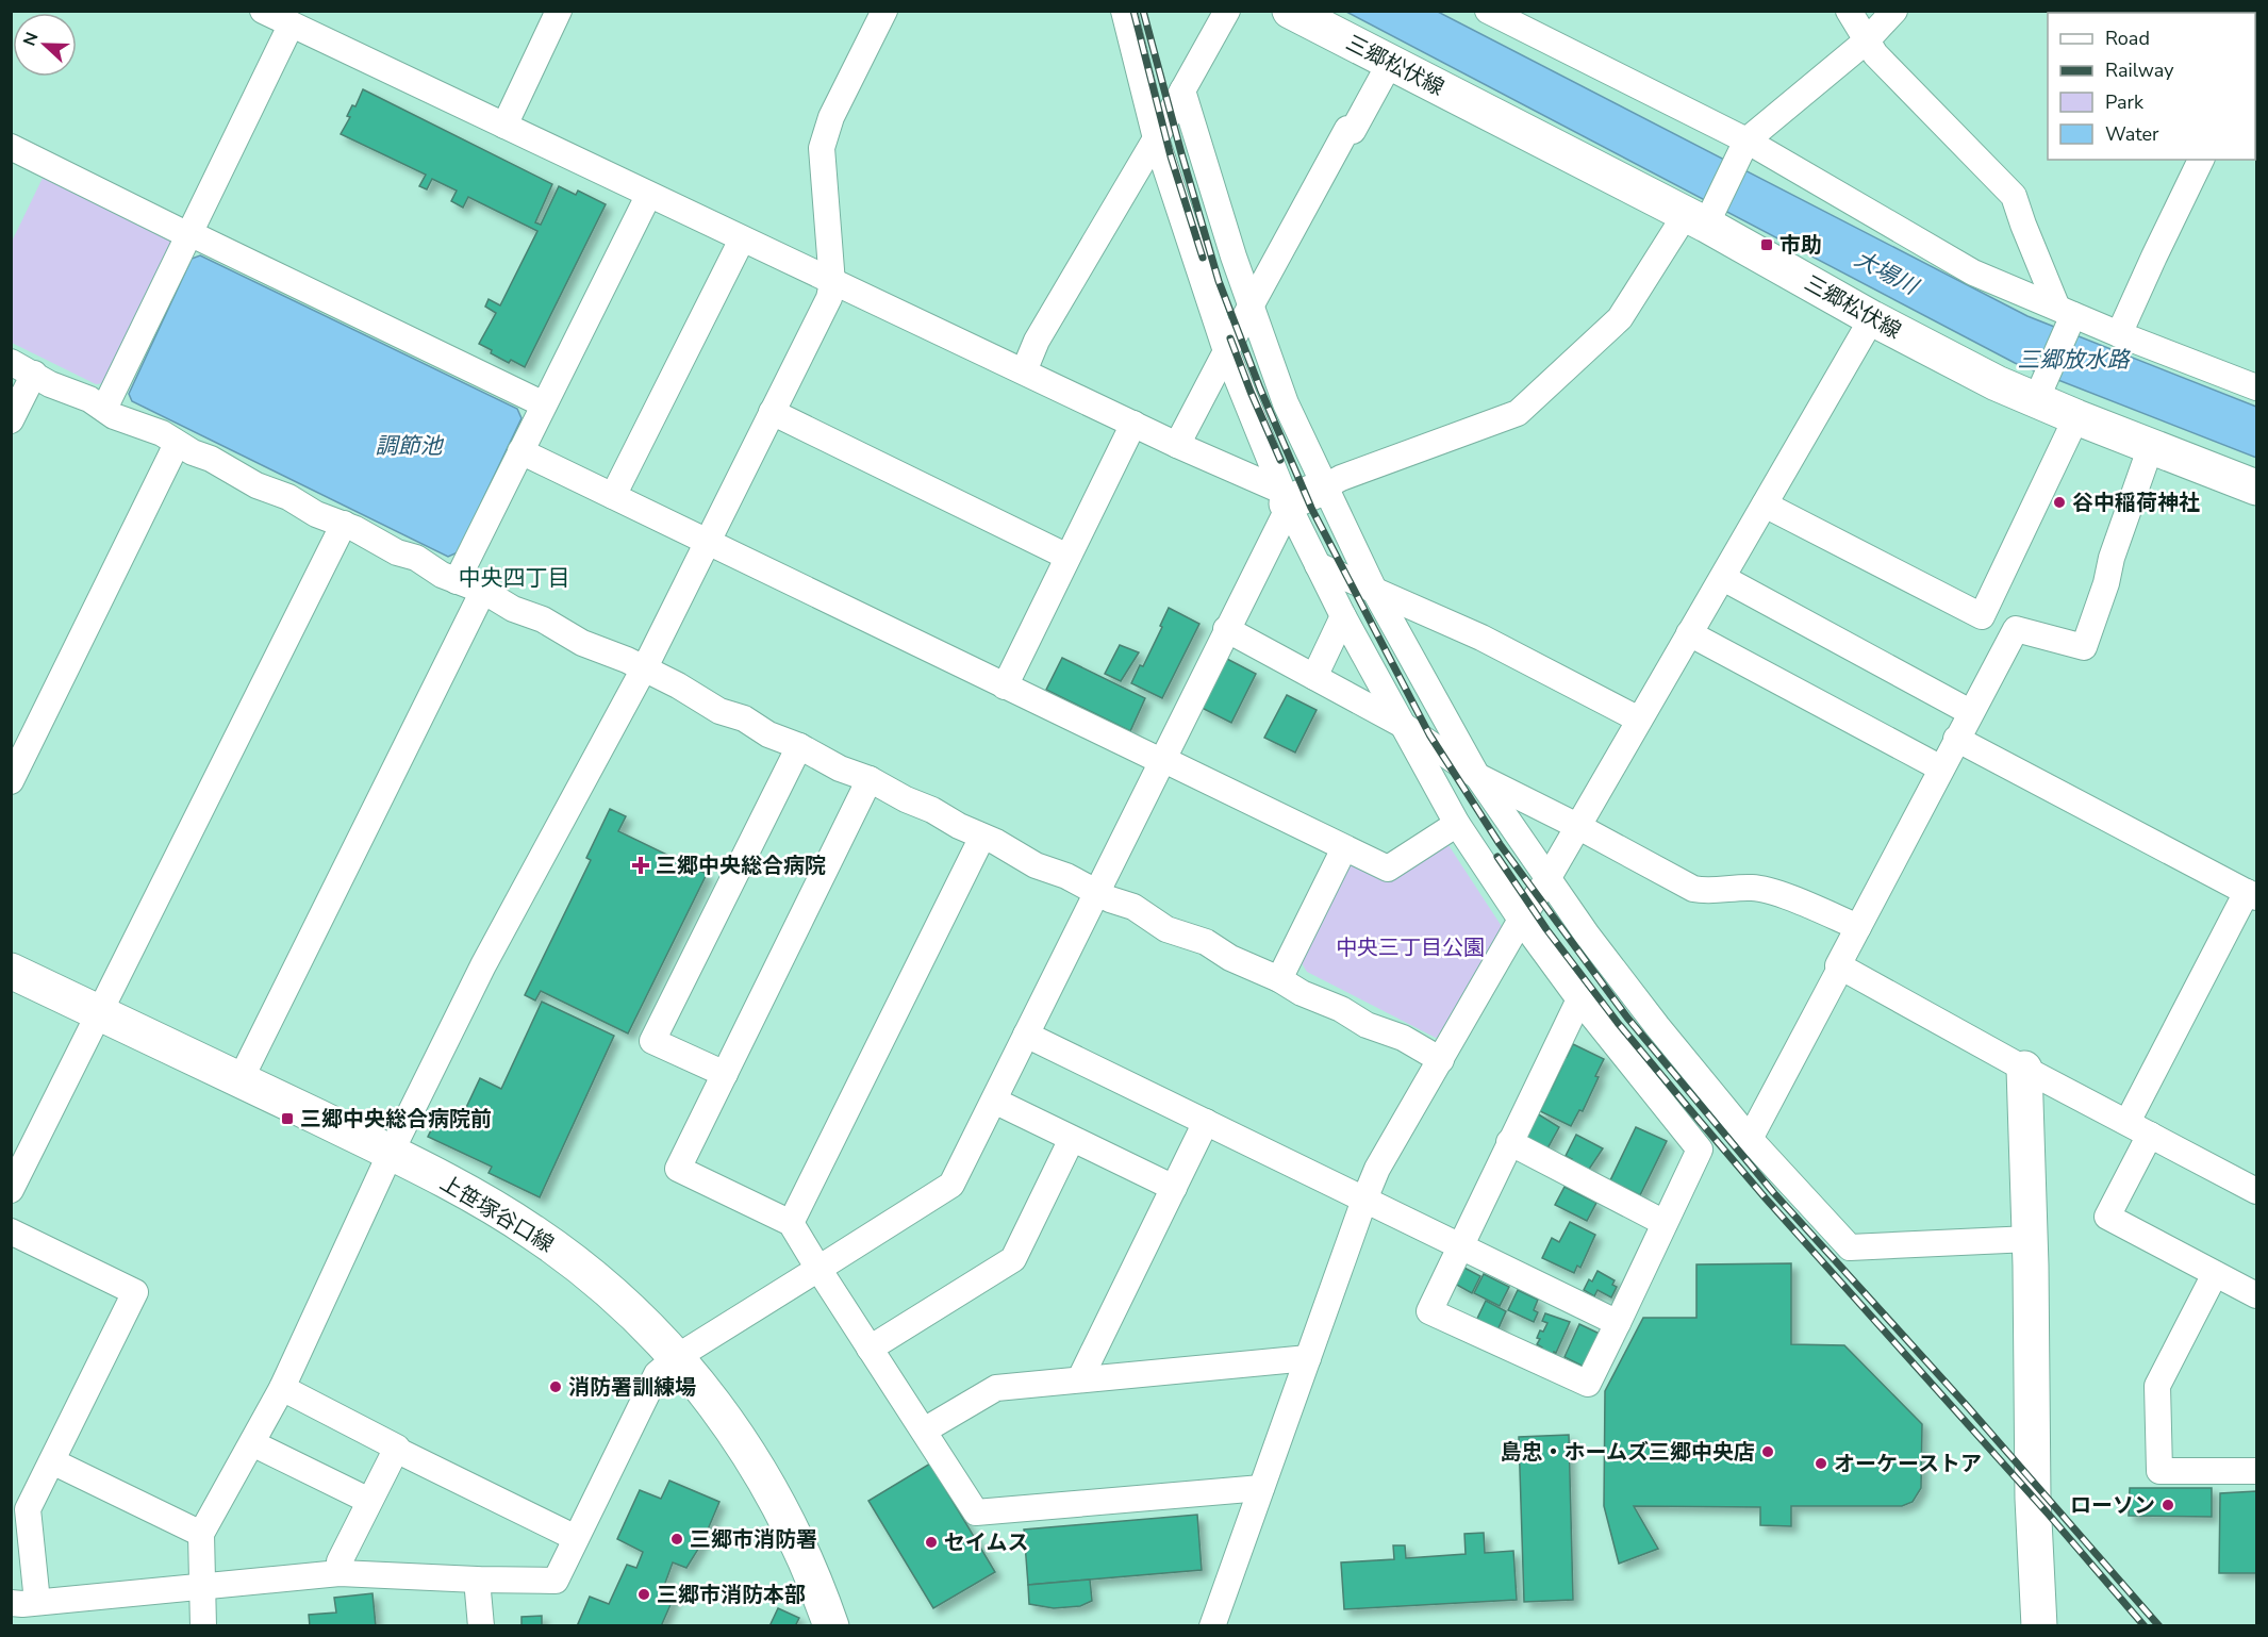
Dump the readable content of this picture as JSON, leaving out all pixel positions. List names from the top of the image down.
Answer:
{
  "streets": {
    "main road": ["三郷松伏線", "上笹塚谷口線"]
  },
  "districts": ["中央四丁目"],
  "water": ["大場川", "三郷放水路", "調節池"],
  "parks": ["中央三丁目公園"],
  "places": {
    "transit": ["市助", "三郷中央総合病院前"],
    "other": [
      "谷中稲荷神社",
      "消防署訓練場",
      "島忠・ホームズ三郷中央店",
      "オーケーストア",
      "ローソン",
      "三郷市消防署",
      "セイムス",
      "三郷市消防本部"
    ],
    "health": ["三郷中央総合病院"]
  },
  "legend": [
    "Road",
    "Railway",
    "Park",
    "Water"
  ],
  "north": "left"
}
